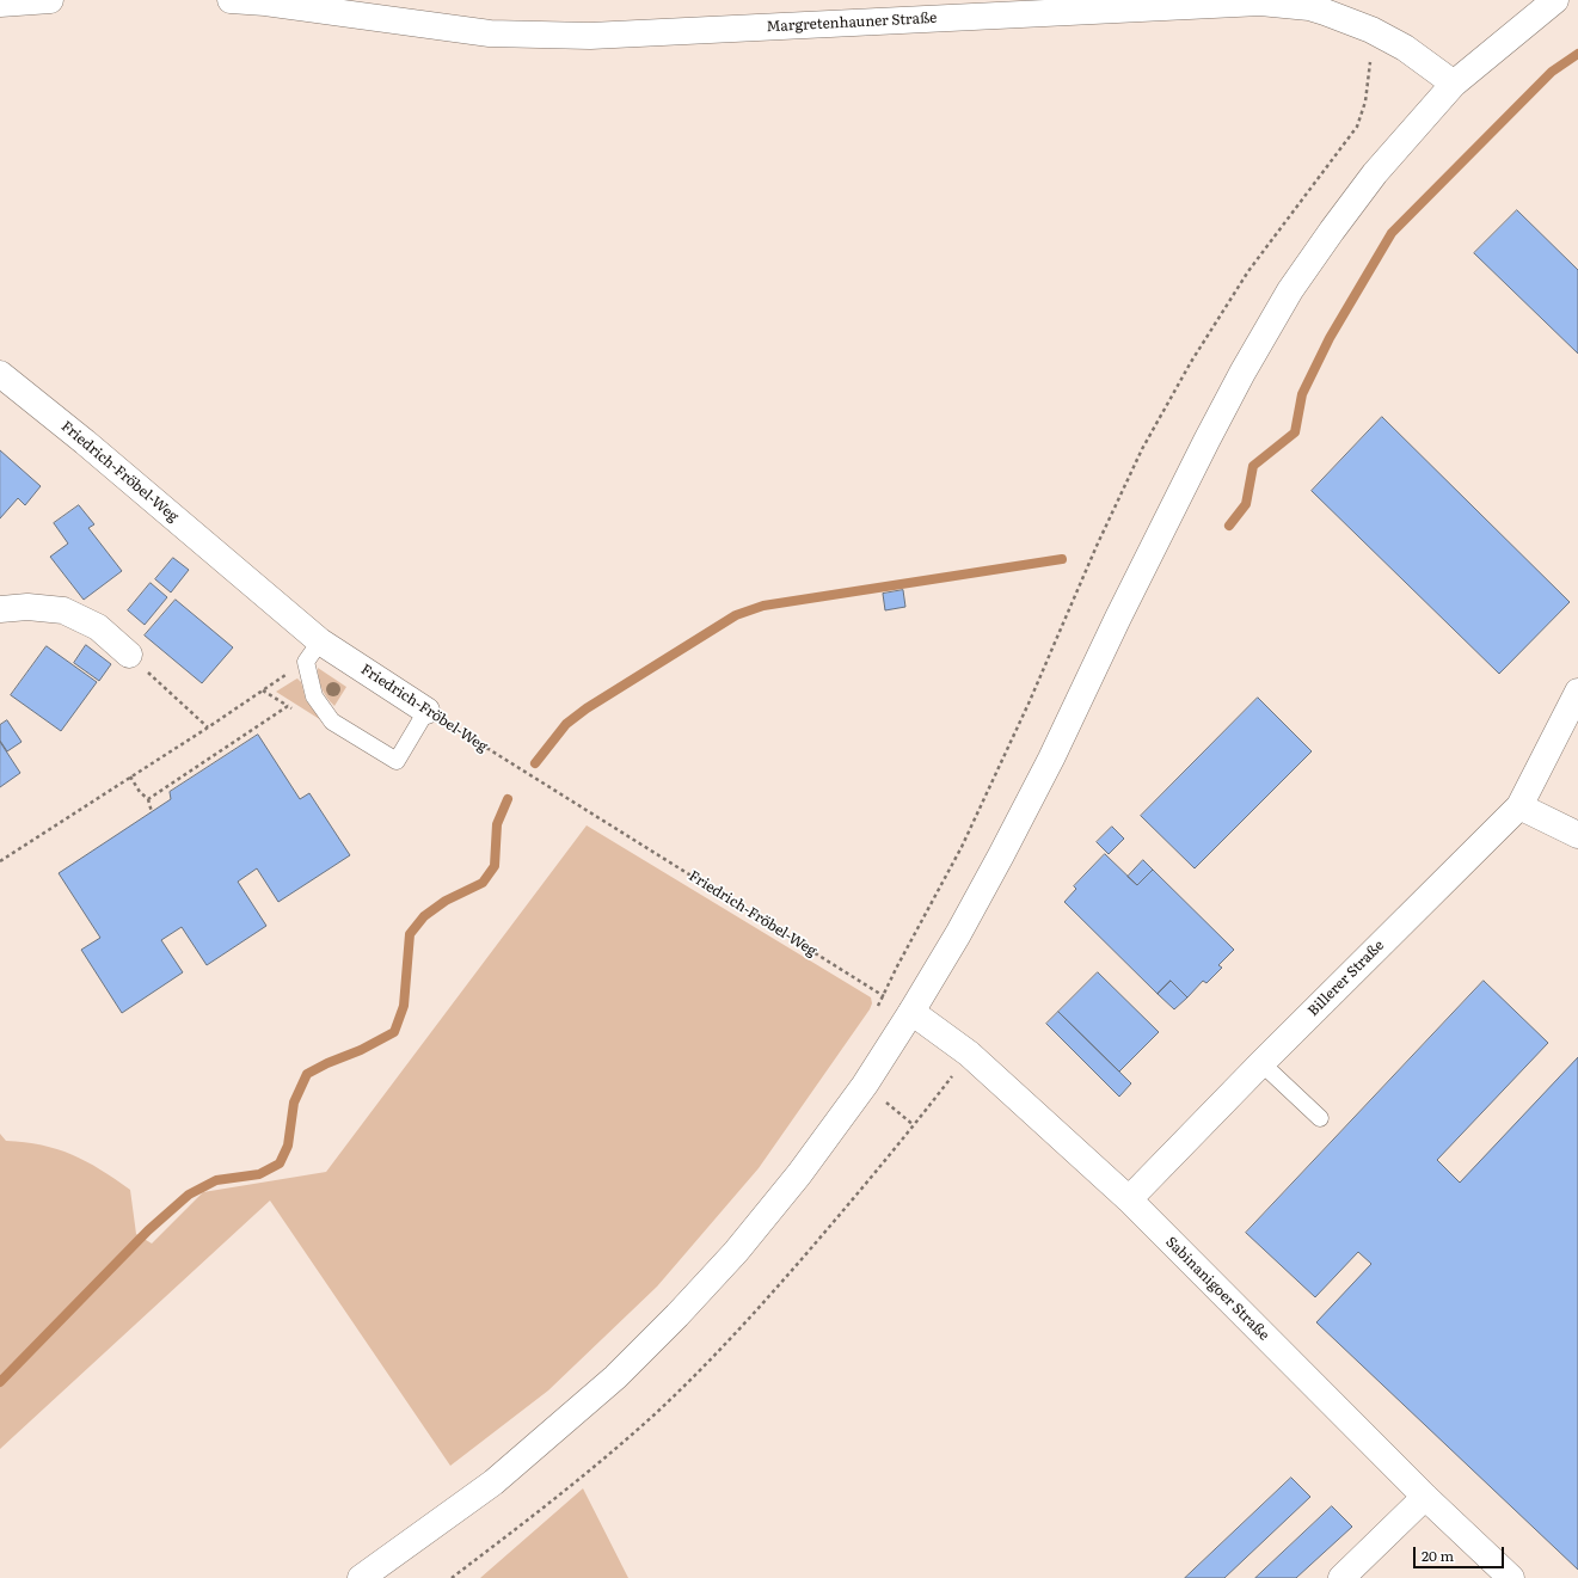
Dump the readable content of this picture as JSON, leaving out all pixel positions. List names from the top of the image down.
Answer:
{
  "streets": {
    "street": [
      "Margretenhauner Straße",
      "Friedrich-Fröbel-Weg",
      "Billerer Straße",
      "Sabinanigoer Straße"
    ]
  },
  "crossings": [
    ["Billerer Straße", "Sabinanigoer Straße"]
  ],
  "scale_bar": "20 m"
}
